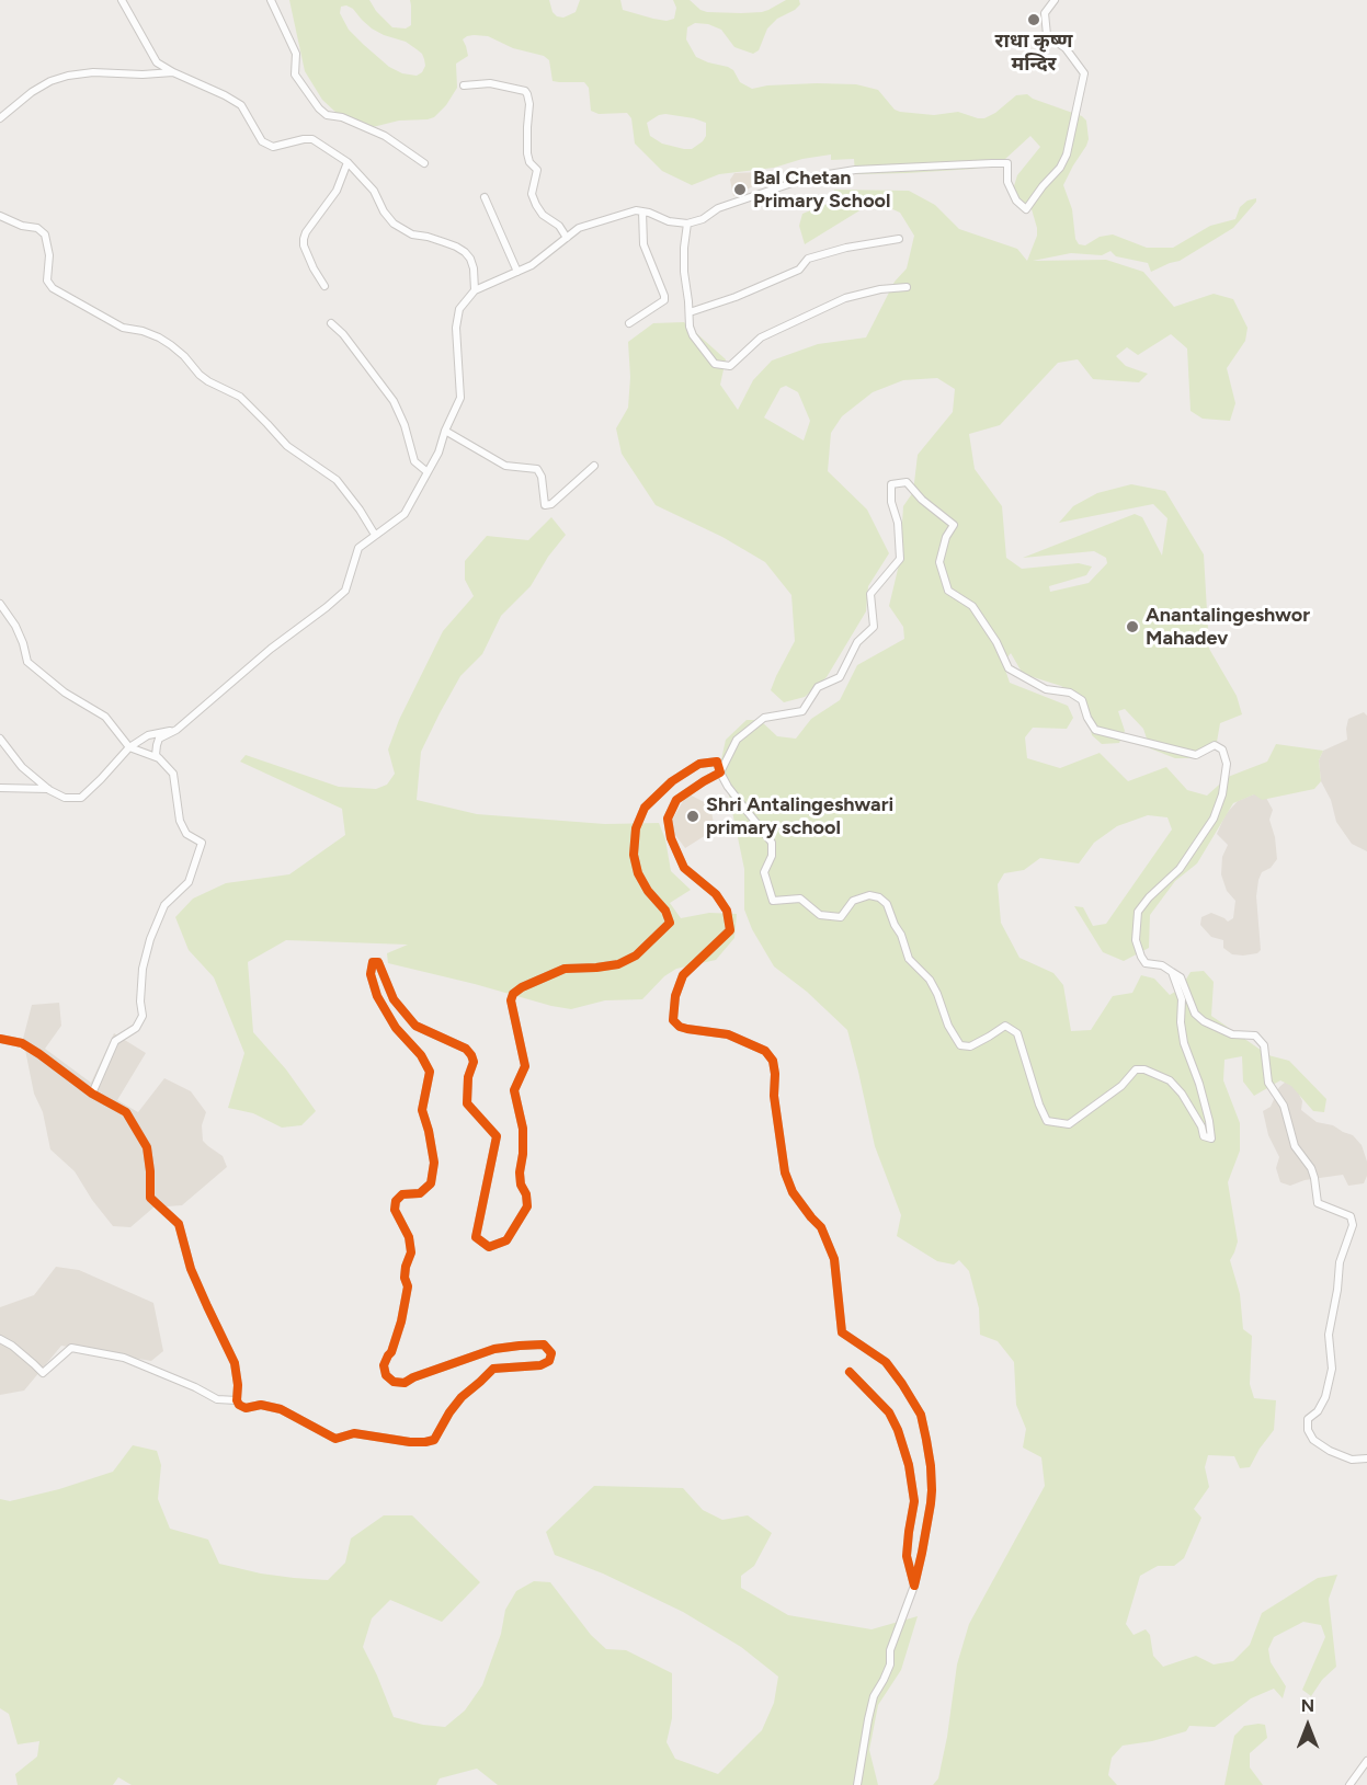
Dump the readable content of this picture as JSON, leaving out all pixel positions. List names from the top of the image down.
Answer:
{
  "places": [
    "राधा कृष्ण मन्दिर",
    "Bal Chetan Primary School",
    "Anantalingeshwor Mahadev",
    "Shri Antalingeshwari primary school"
  ],
  "north": "top"
}
